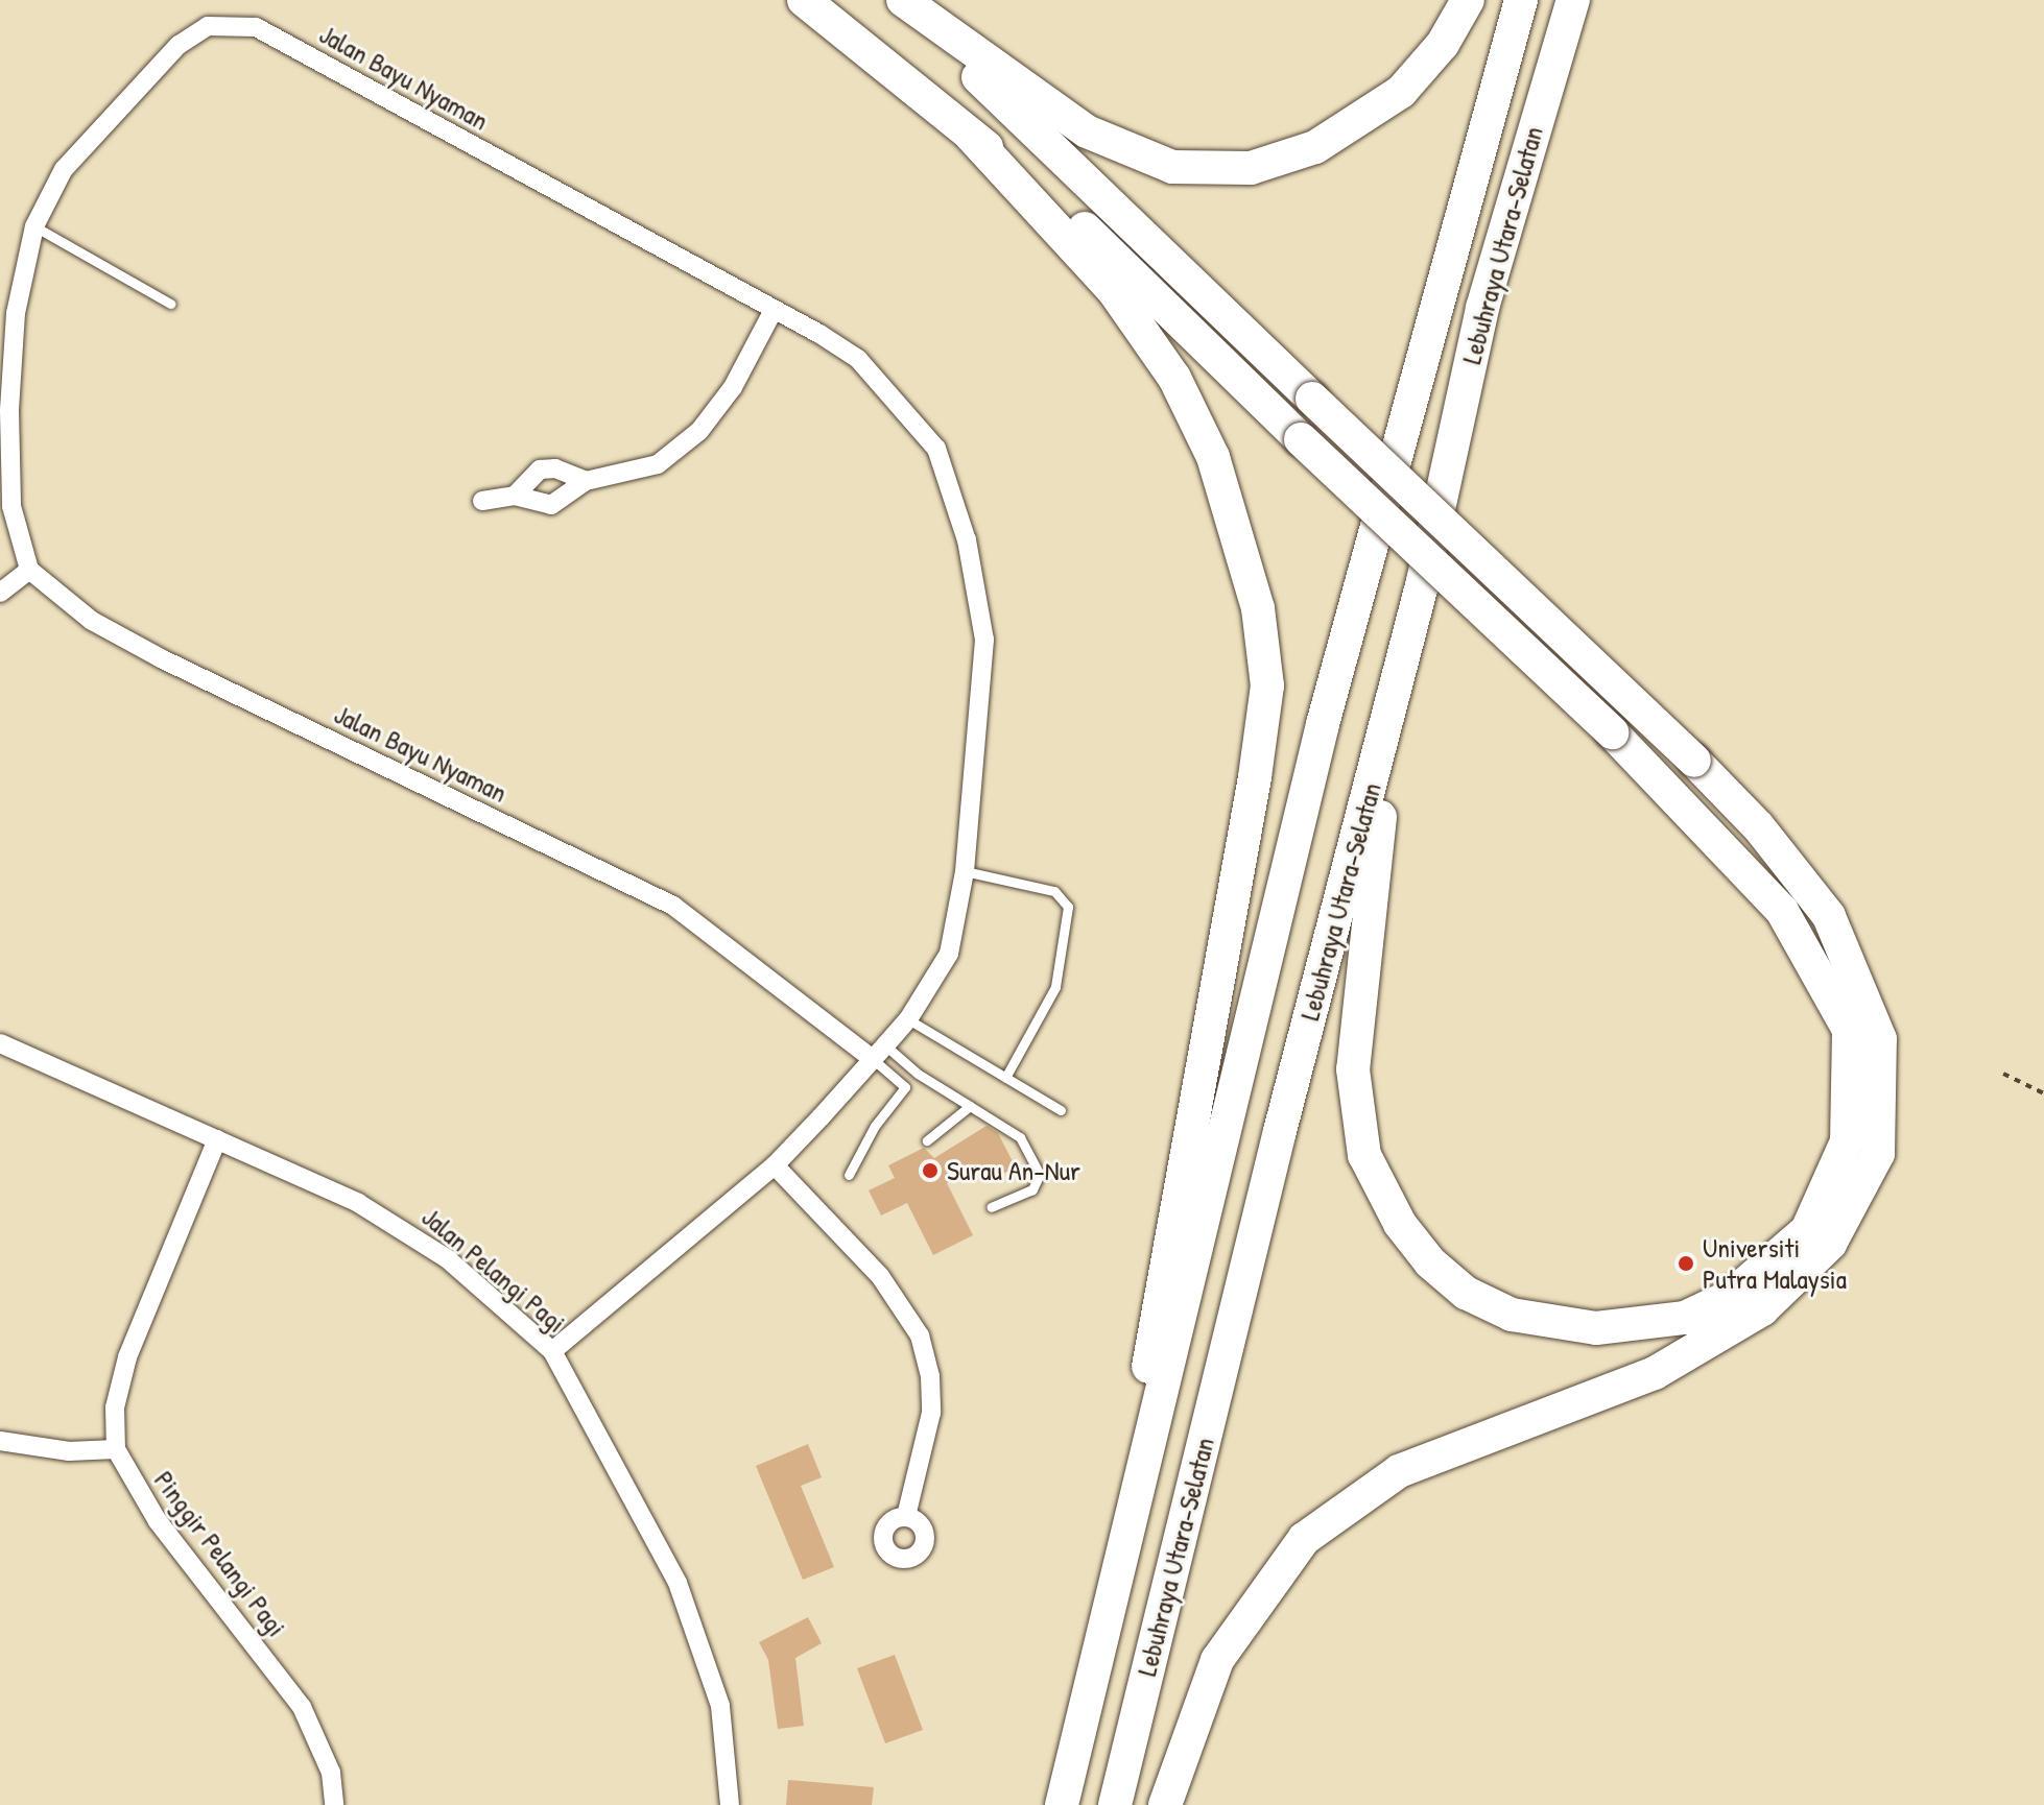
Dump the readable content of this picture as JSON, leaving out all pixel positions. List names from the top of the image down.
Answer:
{
  "streets": {
    "highway": ["Lebuhraya Utara–Selatan"],
    "street": ["Jalan Bayu Nyaman", "Jalan Pelangi Pagi", "Pinggir Pelangi Pagi"]
  },
  "crossings": [
    ["Jalan Bayu Nyaman", "Jalan Pelangi Pagi"]
  ],
  "places": ["Surau An-Nur", "Universiti Putra Malaysia"]
}
